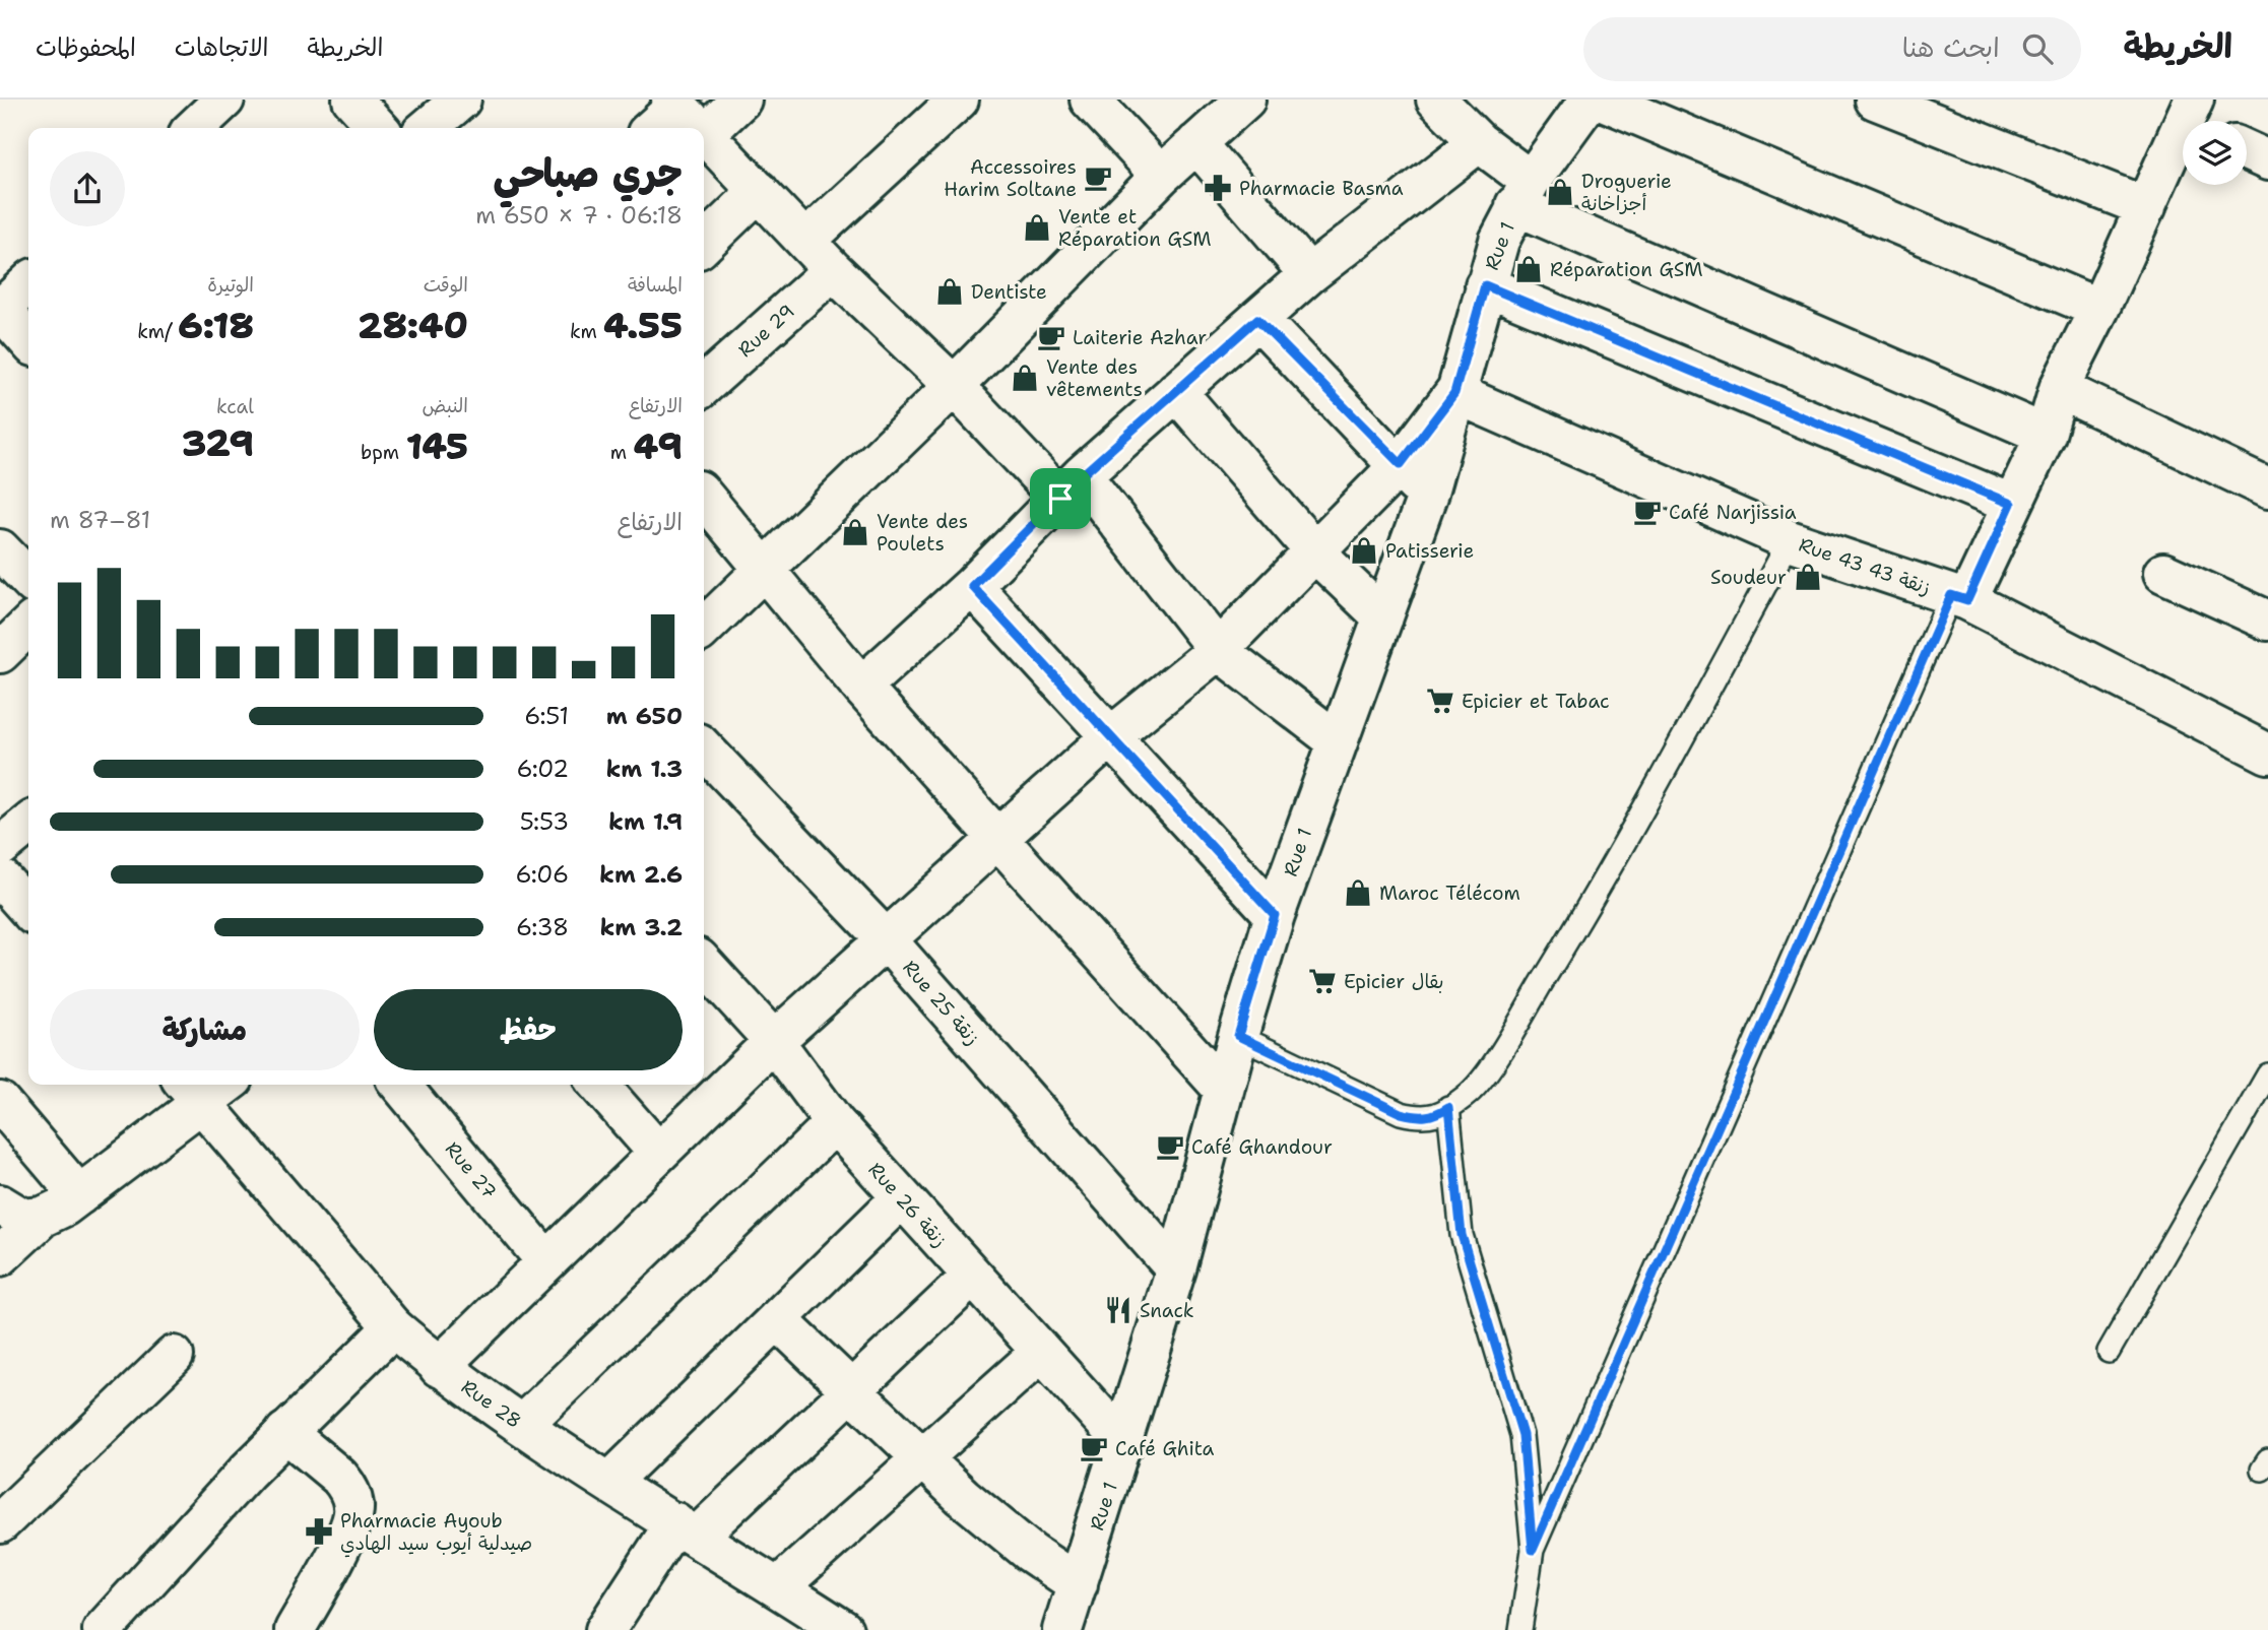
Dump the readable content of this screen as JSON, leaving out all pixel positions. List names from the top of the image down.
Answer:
{
  "streets": {
    "street": [
      "Rue 1",
      "Rue 29",
      "Rue 43 زنقة 43",
      "Rue 25 زنقة",
      "Rue 27",
      "Rue 26 زنقة",
      "Rue 28"
    ]
  },
  "crossings": [
    ["Rue 1", "Rue 43 زنقة 43"],
    ["Rue 1", "Rue 25 زنقة"],
    ["Rue 1", "Rue 26 زنقة"]
  ],
  "places": {
    "cafe": [
      "Accessoires Harim Soltane",
      "Laiterie Azhar",
      "Café Narjissia",
      "Café Ghandour",
      "Café Ghita"
    ],
    "pharmacy": ["Pharmacie Basma", "Pharmacie Ayoub صيدلية أيوب سيد الهادي"],
    "shop": [
      "Droguerie أجزاخانة",
      "Vente et Réparation GSM",
      "Réparation GSM",
      "Dentiste",
      "Vente des vêtements",
      "Vente des Poulets",
      "Patisserie",
      "Soudeur",
      "Maroc Télécom"
    ],
    "supermarket": ["Epicier et Tabac", "Epicier بقال"],
    "restaurant": ["Snack"]
  },
  "page": {
    "header": "الخريطة",
    "search": "ابحث هنا",
    "nav": ["الخريطة", "الاتجاهات", "المحفوظات"],
    "heading": ["جري صباحي", "06:18 · 7 × 650 m"],
    "stats": [
      ["المسافة", "4.55 km"],
      ["الوقت", "28:40"],
      ["الوتيرة", "6:18 /km"],
      ["الارتفاع", "49 m"],
      ["النبض", "145 bpm"],
      ["kcal", "329"]
    ],
    "chart": ["الارتفاع", "81–87 m"],
    "list": [
      {
        "name": "650 m",
        "note": "6:51"
      },
      {
        "name": "1.3 km",
        "note": "6:02"
      },
      {
        "name": "1.9 km",
        "note": "5:53"
      },
      {
        "name": "2.6 km",
        "note": "6:06"
      },
      {
        "name": "3.2 km",
        "note": "6:38"
      }
    ],
    "buttons": ["حفظ", "مشاركة"]
  }
}
